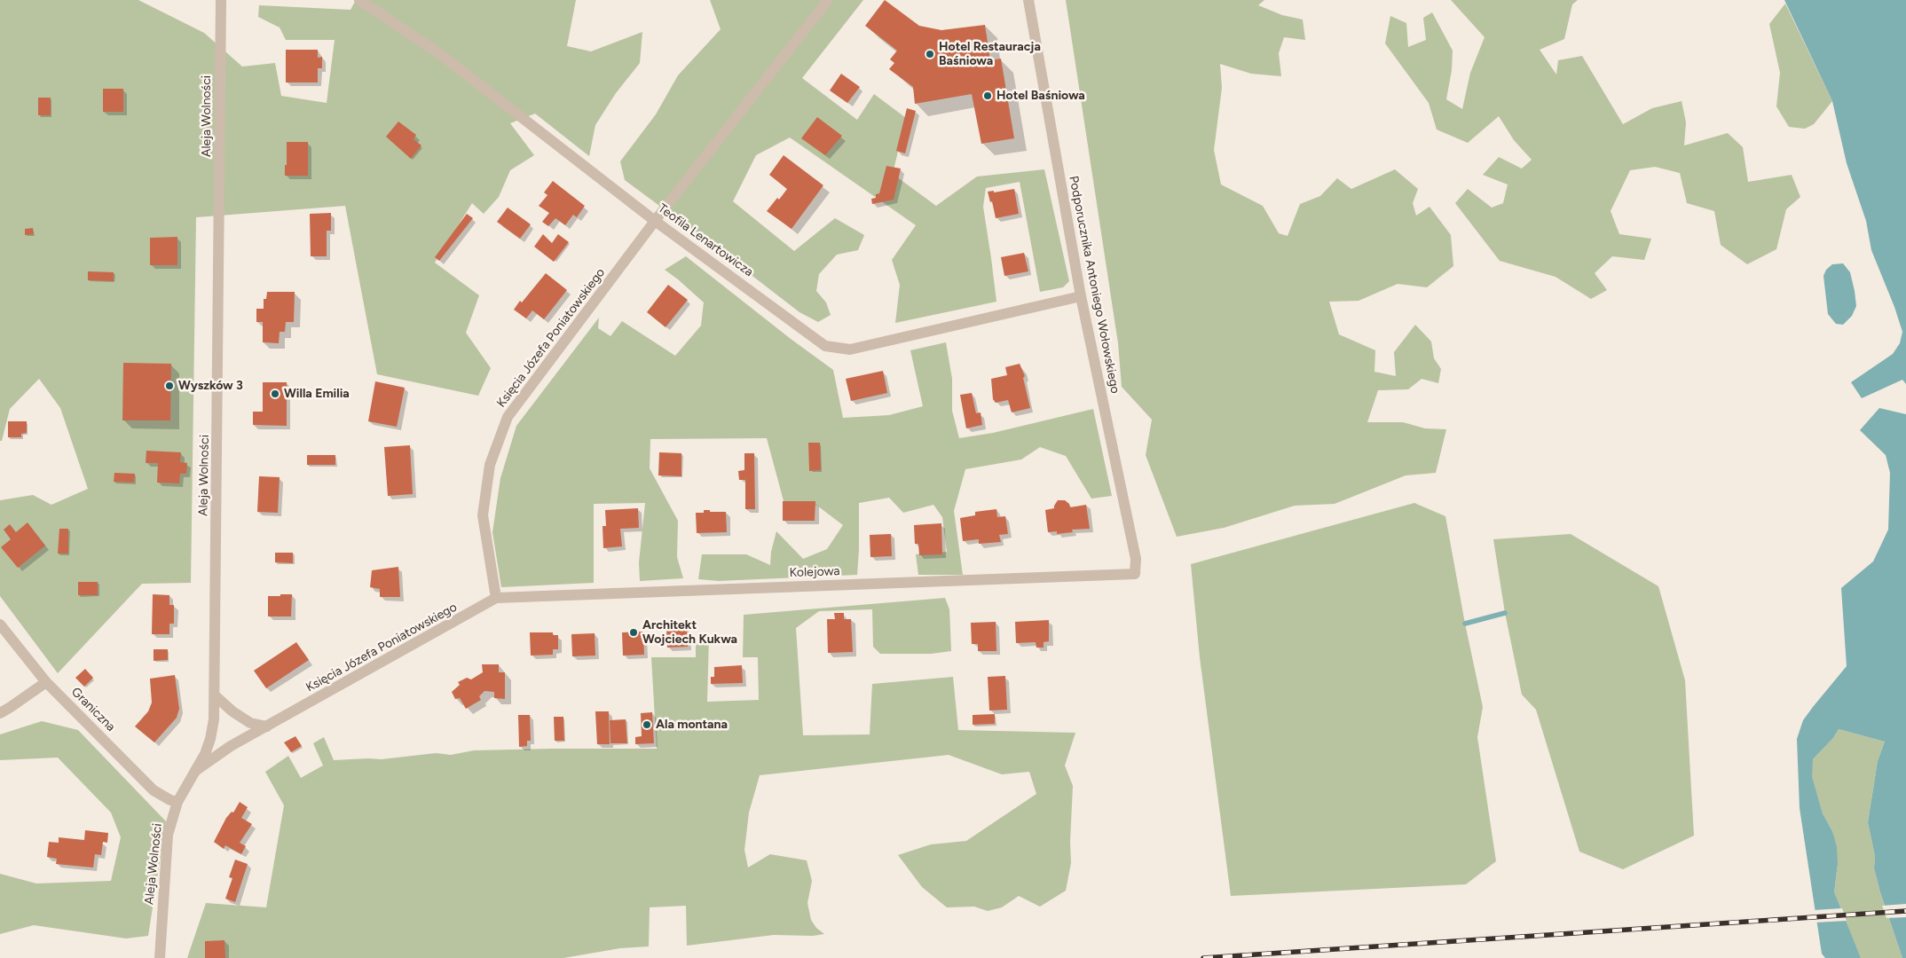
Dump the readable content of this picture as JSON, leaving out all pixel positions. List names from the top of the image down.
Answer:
{
  "streets": {
    "street": [
      "Aleja Wolności",
      "Teofila Lenartowicza",
      "Podporucznika Antoniego Wołowskiego",
      "Księcia Józefa Poniatowskiego",
      "Kolejowa",
      "Graniczna"
    ]
  },
  "crossings": [
    ["Aleja Wolności", "Księcia Józefa Poniatowskiego"],
    ["Aleja Wolności", "Graniczna"],
    ["Teofila Lenartowicza", "Podporucznika Antoniego Wołowskiego"],
    ["Teofila Lenartowicza", "Księcia Józefa Poniatowskiego"],
    ["Podporucznika Antoniego Wołowskiego", "Kolejowa"],
    ["Księcia Józefa Poniatowskiego", "Kolejowa"]
  ],
  "places": [
    "Hotel Restauracja Baśniowa",
    "Hotel Baśniowa",
    "Wyszków 3",
    "Willa Emilia",
    "Architekt Wojciech Kukwa",
    "Ala montana"
  ]
}
